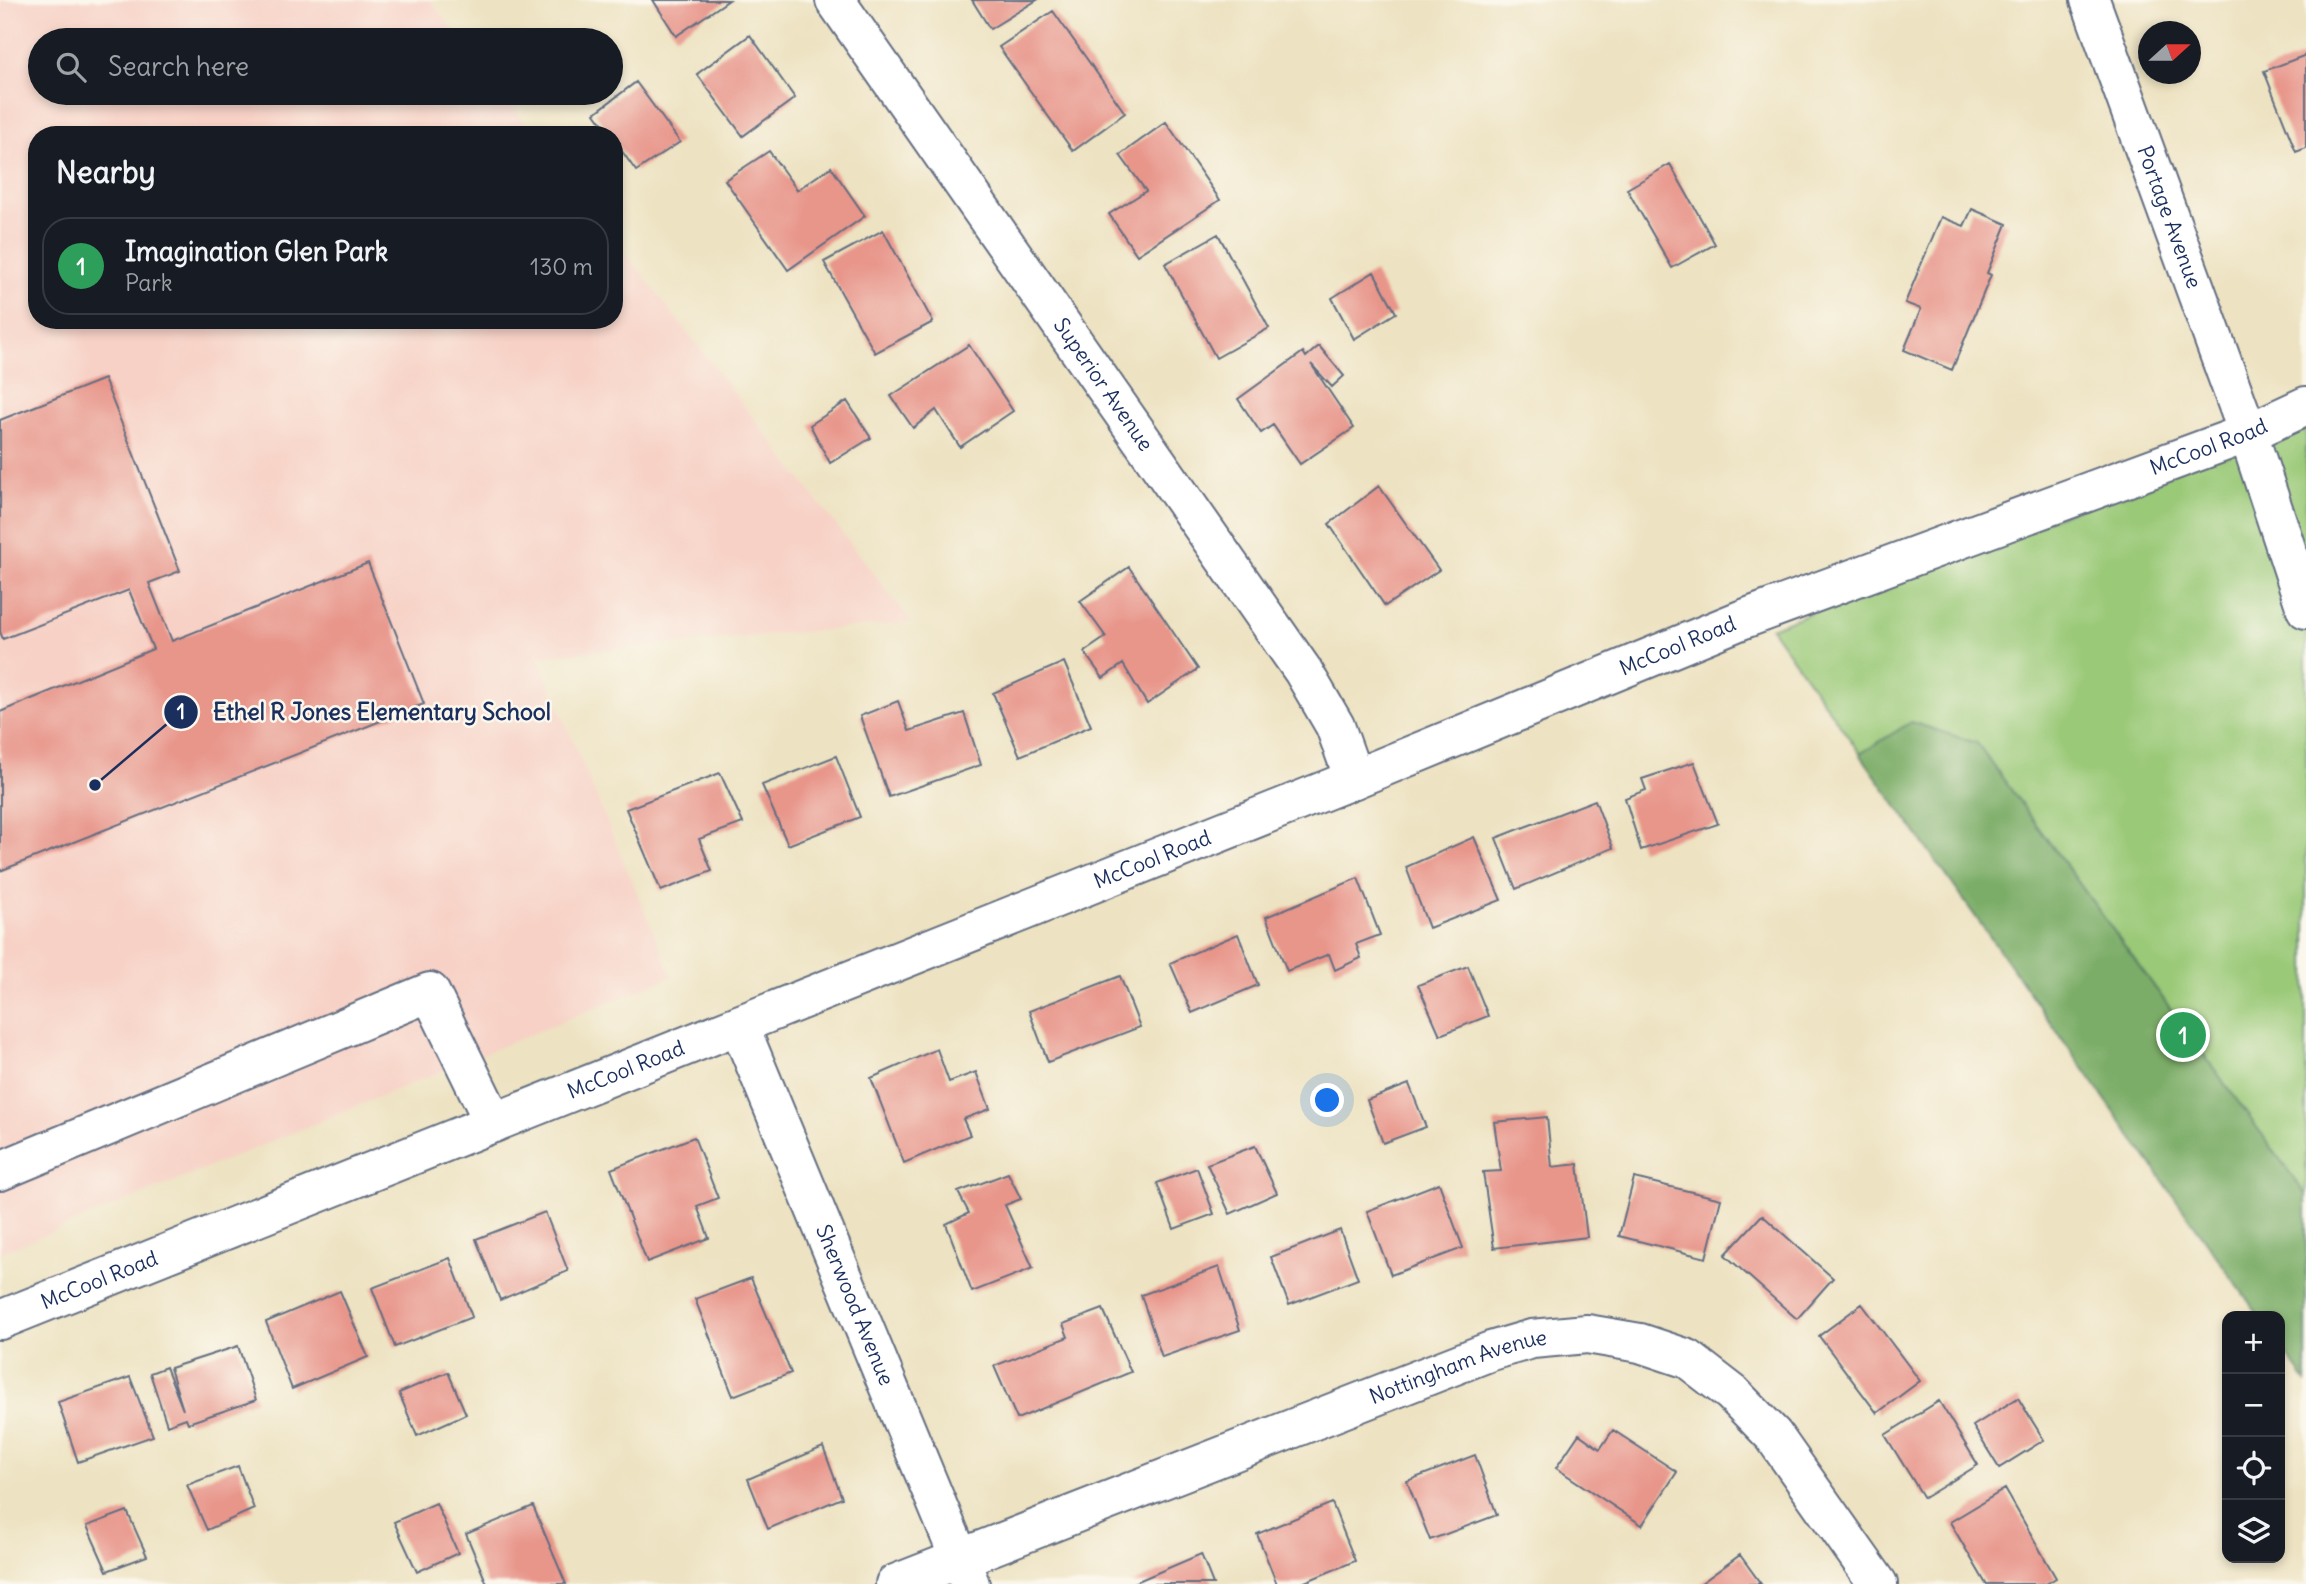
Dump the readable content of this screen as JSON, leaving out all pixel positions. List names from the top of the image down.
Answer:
{
  "streets": {
    "street": [
      "Portage Avenue",
      "Superior Avenue",
      "McCool Road",
      "Sherwood Avenue",
      "Nottingham Avenue"
    ]
  },
  "crossings": [
    ["Portage Avenue", "McCool Road"],
    ["Superior Avenue", "McCool Road"],
    ["McCool Road", "Sherwood Avenue"],
    ["Sherwood Avenue", "Nottingham Avenue"]
  ],
  "places": ["Ethel R Jones Elementary School"],
  "north": "right",
  "page": {
    "search": "Search here",
    "heading": "Nearby",
    "list": [
      {
        "mark": "1",
        "name": "Imagination Glen Park",
        "note": "Park",
        "value": "130 m"
      }
    ],
    "pins": "1",
    "map_buttons": ["+", "−"]
  }
}
